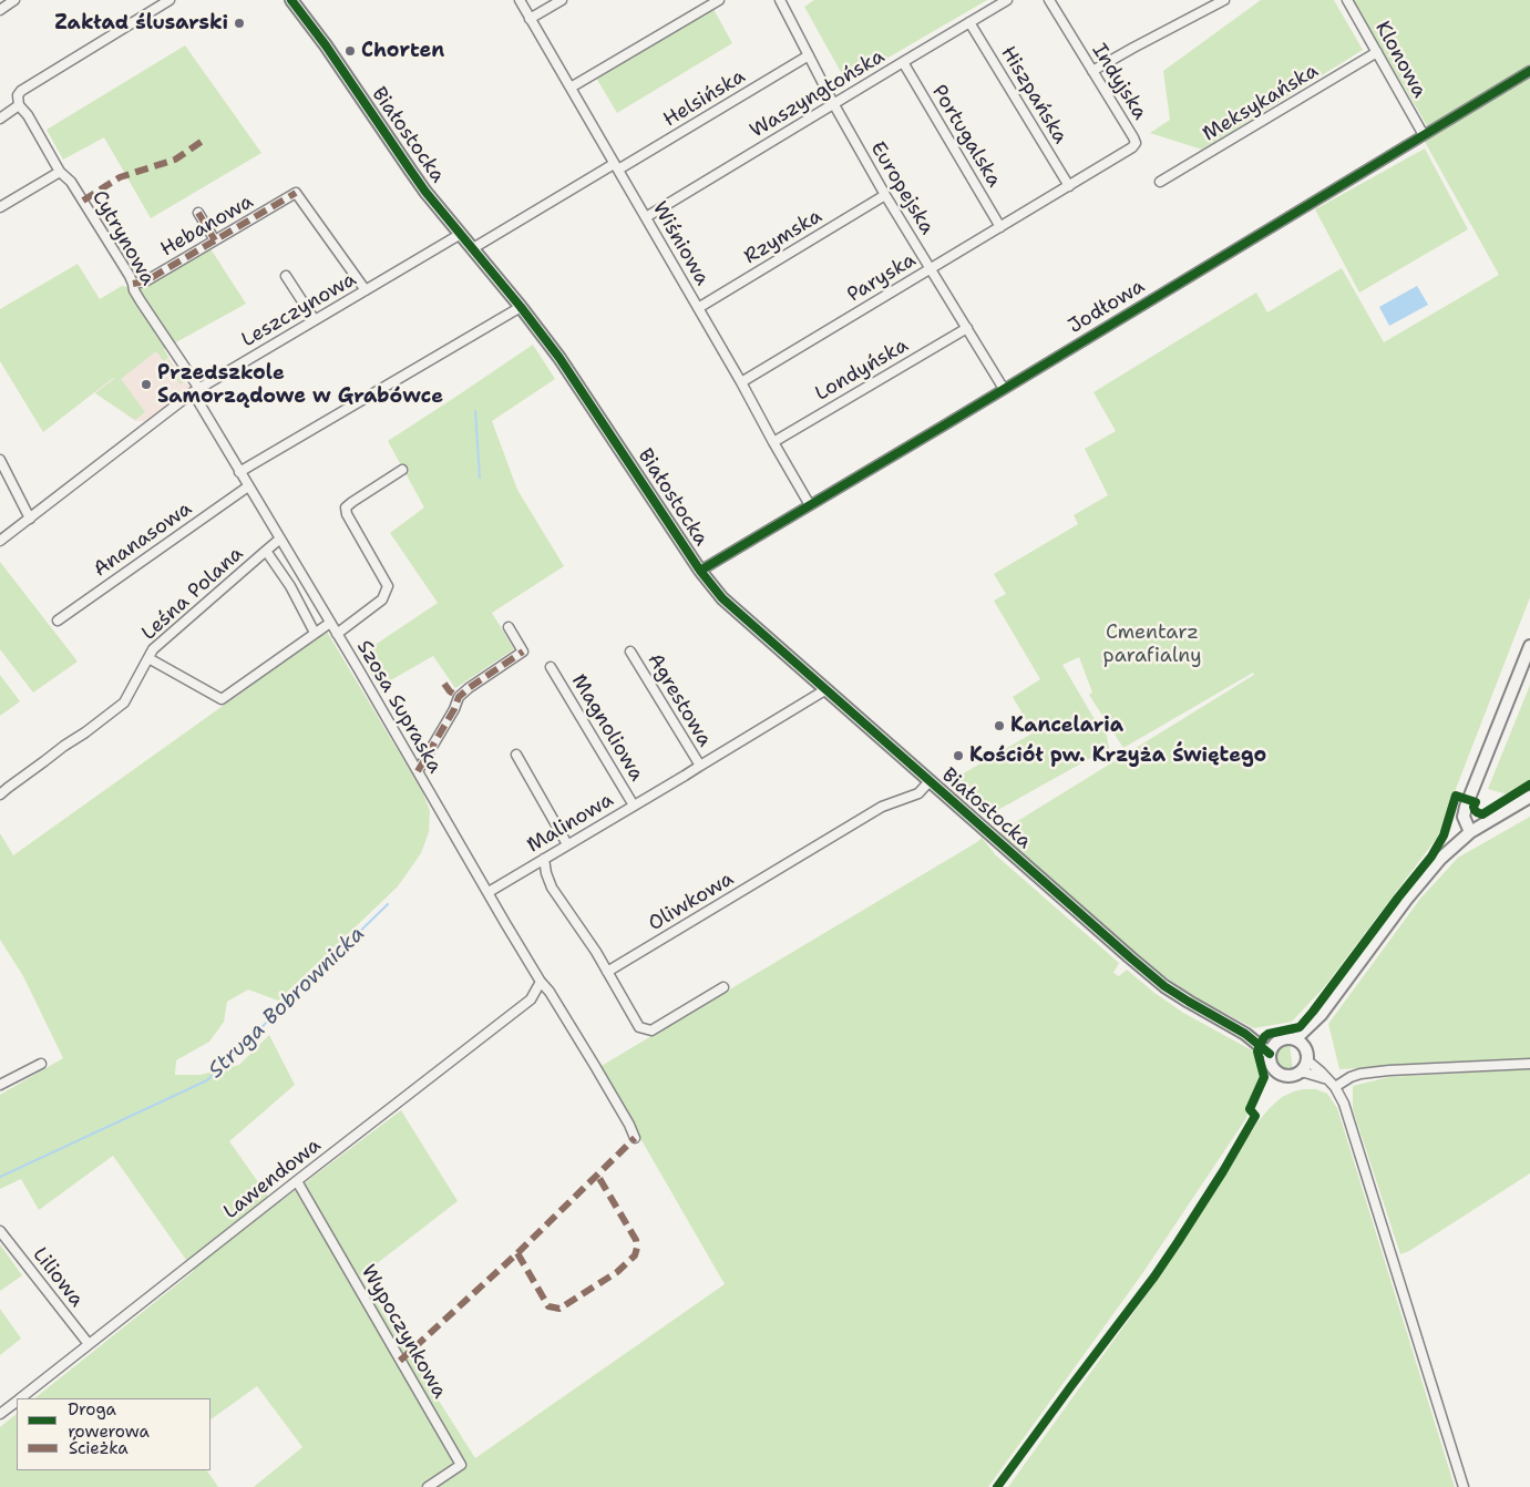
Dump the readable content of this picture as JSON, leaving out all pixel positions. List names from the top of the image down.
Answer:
{
  "streets": {
    "street": [
      "Klonowa",
      "Indyjska",
      "Waszyngtońska",
      "Hiszpańska",
      "Helsińska",
      "Meksykańska",
      "Białostocka",
      "Portugalska",
      "Europejska",
      "Hebanowa",
      "Rzymska",
      "Cytrynowa",
      "Wiśniowa",
      "Paryska",
      "Jodłowa",
      "Leszczynowa",
      "Londyńska",
      "Ananasowa",
      "Leśna Polana",
      "Agrestowa",
      "Szosa Supraska",
      "Magnoliowa",
      "Malinowa",
      "Oliwkowa",
      "Lawendowa",
      "Liliowa",
      "Wypoczynkowa"
    ]
  },
  "crossings": [
    ["Klonowa", "Meksykańska"],
    ["Klonowa", "Jodłowa"],
    ["Indyjska", "Hiszpańska"],
    ["Indyjska", "Paryska"],
    ["Waszyngtońska", "Hiszpańska"],
    ["Waszyngtońska", "Portugalska"],
    ["Waszyngtońska", "Europejska"],
    ["Waszyngtońska", "Wiśniowa"],
    ["Hiszpańska", "Paryska"],
    ["Helsińska", "Białostocka"],
    ["Helsińska", "Europejska"],
    ["Helsińska", "Wiśniowa"],
    ["Białostocka", "Jodłowa"],
    ["Białostocka", "Leszczynowa"],
    ["Białostocka", "Malinowa"],
    ["Białostocka", "Oliwkowa"],
    ["Portugalska", "Paryska"],
    ["Europejska", "Rzymska"],
    ["Europejska", "Paryska"],
    ["Europejska", "Jodłowa"],
    ["Europejska", "Londyńska"],
    ["Hebanowa", "Cytrynowa"],
    ["Hebanowa", "Leszczynowa"],
    ["Rzymska", "Wiśniowa"],
    ["Cytrynowa", "Leszczynowa"],
    ["Cytrynowa", "Ananasowa"],
    ["Cytrynowa", "Leśna Polana"],
    ["Cytrynowa", "Szosa Supraska"],
    ["Wiśniowa", "Paryska"],
    ["Wiśniowa", "Jodłowa"],
    ["Wiśniowa", "Londyńska"],
    ["Leśna Polana", "Szosa Supraska"],
    ["Agrestowa", "Malinowa"],
    ["Szosa Supraska", "Malinowa"],
    ["Magnoliowa", "Malinowa"],
    ["Lawendowa", "Liliowa"],
    ["Lawendowa", "Wypoczynkowa"]
  ],
  "water": ["Struga Bobrownicka"],
  "parks": ["Cmentarz parafialny"],
  "places": [
    "Zakład ślusarski",
    "Chorten",
    "Przedszkole Samorządowe w Grabówce",
    "Kancelaria",
    "Kościół pw. Krzyża Świętego"
  ],
  "legend": ["Droga rowerowa", "Ścieżka"]
}
